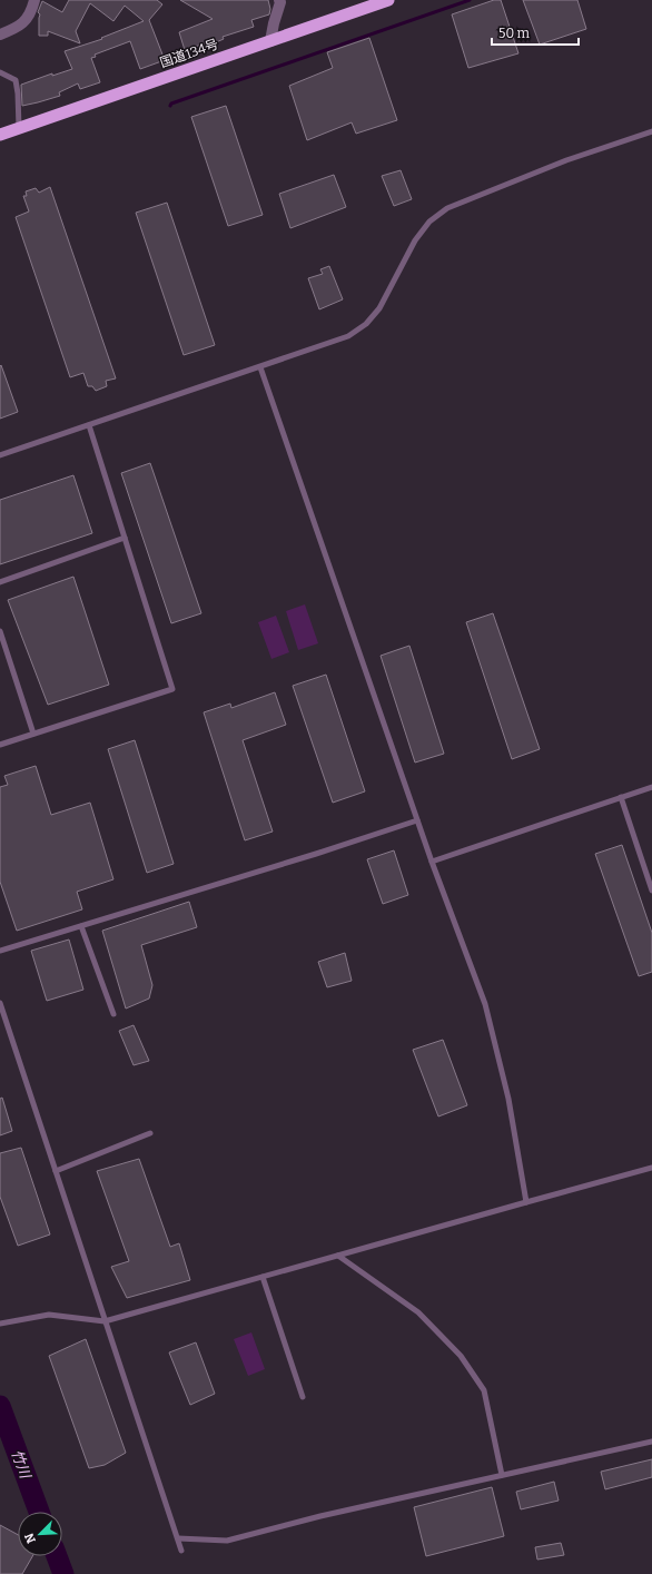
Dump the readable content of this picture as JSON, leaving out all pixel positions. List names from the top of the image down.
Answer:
{
  "streets": {
    "highway": ["国道134号"]
  },
  "water": ["竹川"],
  "scale_bar": "50 m",
  "north": "bottom left"
}
